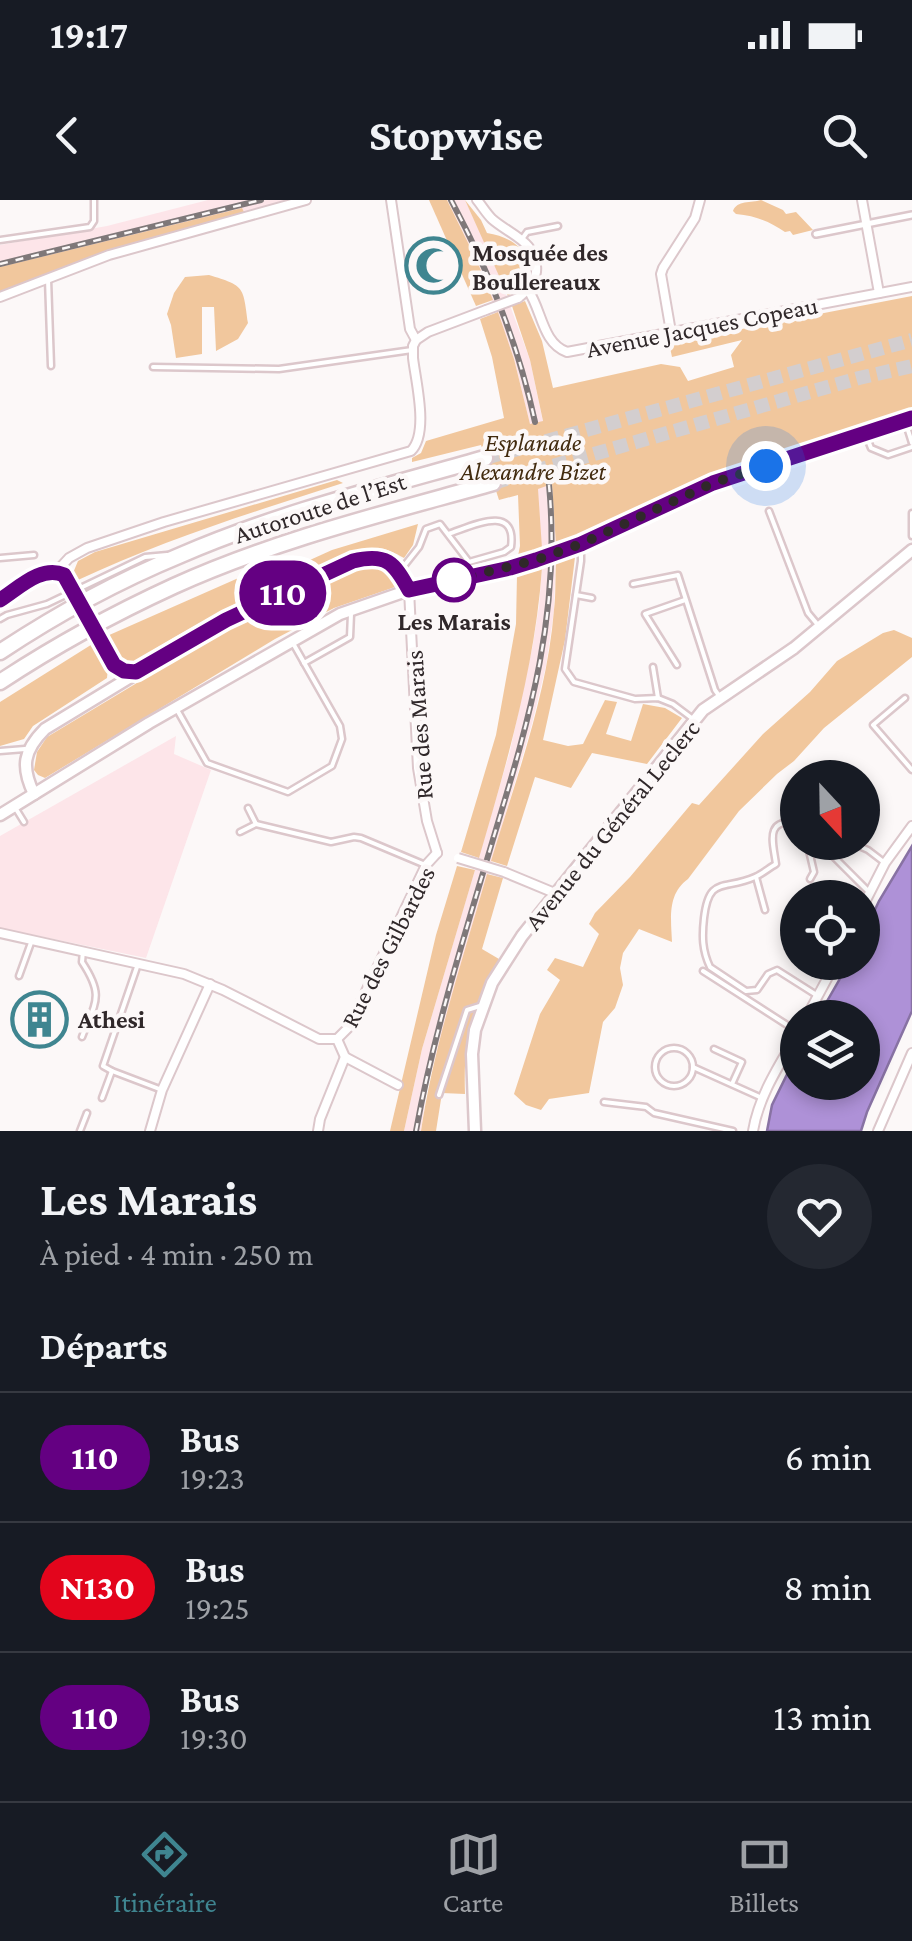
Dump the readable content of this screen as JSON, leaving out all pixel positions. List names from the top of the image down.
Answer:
{
  "streets": {
    "highway": ["Autoroute de l’Est"],
    "main road": ["Avenue du Général Leclerc"],
    "street": ["Avenue Jacques Copeau", "Rue des Marais", "Rue des Gilbardes"]
  },
  "crossings": [
    ["Rue des Marais", "Rue des Gilbardes"]
  ],
  "parks": ["Esplanade Alexandre Bizet"],
  "places": {
    "mosque": ["Mosquée des Boullereaux"],
    "other": ["Les Marais"],
    "building": ["Athesi"]
  },
  "lines": ["bus line 110"],
  "north": "bottom",
  "page": {
    "status": "19:17",
    "header": "Stopwise",
    "on_map": "110",
    "heading": [
      ["Les Marais", "À pied · 4 min · 250 m"],
      "Départs"
    ],
    "list": [
      {
        "mark": "110",
        "name": "Bus",
        "note": "19:23",
        "value": "6 min"
      },
      {
        "mark": "N130",
        "name": "Bus",
        "note": "19:25",
        "value": "8 min"
      },
      {
        "mark": "110",
        "name": "Bus",
        "note": "19:30",
        "value": "13 min"
      }
    ],
    "tabs": ["Itinéraire", "Carte", "Billets"]
  }
}
